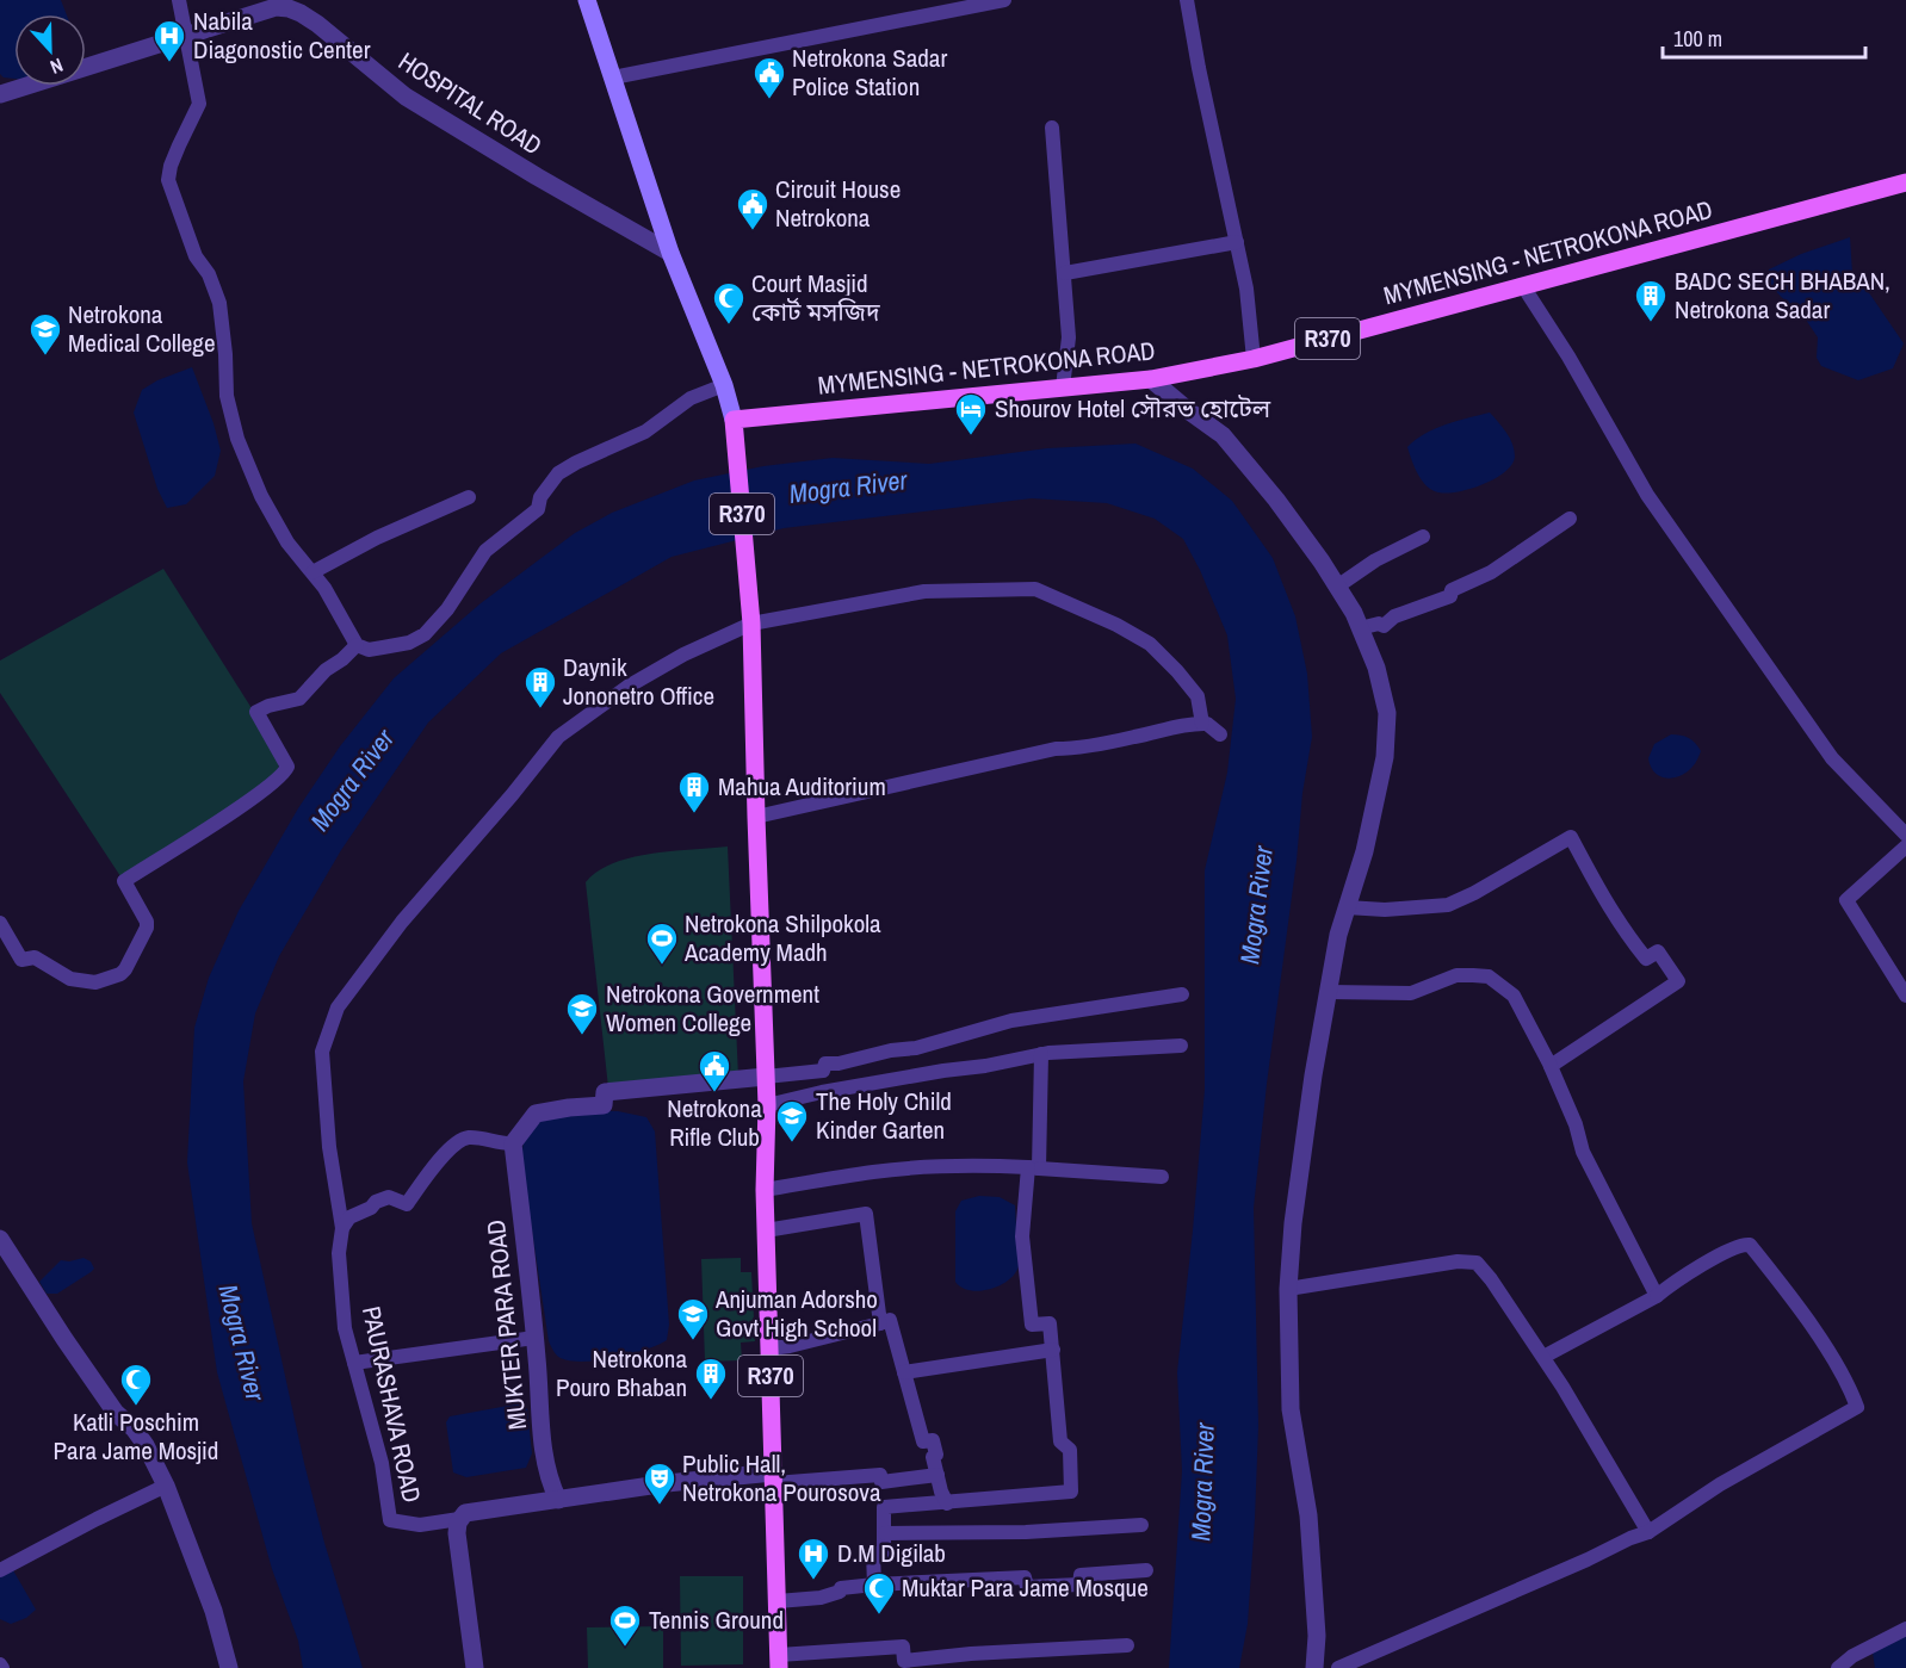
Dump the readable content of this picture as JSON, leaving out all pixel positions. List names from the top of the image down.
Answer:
{
  "streets": {
    "main road": ["MYMENSING - NETROKONA ROAD", "R370"],
    "street": ["HOSPITAL ROAD", "MUKTER PARA ROAD", "PAURASHAVA ROAD"]
  },
  "crossings": [
    ["MYMENSING - NETROKONA ROAD", "R370"],
    ["R370", "PAURASHAVA ROAD"],
    ["MUKTER PARA ROAD", "PAURASHAVA ROAD"]
  ],
  "water": ["Mogra River"],
  "places": {
    "hospital": ["Nabila Diagonostic Center", "D.M Digilab"],
    "public building": ["Netrokona Sadar Police Station", "Circuit House Netrokona", "Netrokona Rifle Club"],
    "building": [
      "BADC SECH BHABAN, Netrokona Sadar",
      "Daynik Jononetro Office",
      "Mahua Auditorium",
      "Netrokona Pouro Bhaban"
    ],
    "mosque": ["Court Masjid কোর্ট মসজিদ", "Katli Poschim Para Jame Mosjid", "Muktar Para Jame Mosque"],
    "school or university": [
      "Netrokona Medical College",
      "Netrokona Government Women College",
      "The Holy Child Kinder Garten",
      "Anjuman Adorsho Govt High School"
    ],
    "hotel": ["Shourov Hotel সৌরভ হোটেল"],
    "sports": ["Netrokona Shilpokola Academy Madh", "Tennis Ground"],
    "theatre": ["Public Hall, Netrokona Pourosova"]
  },
  "scale_bar": "100 m",
  "north": "bottom"
}
